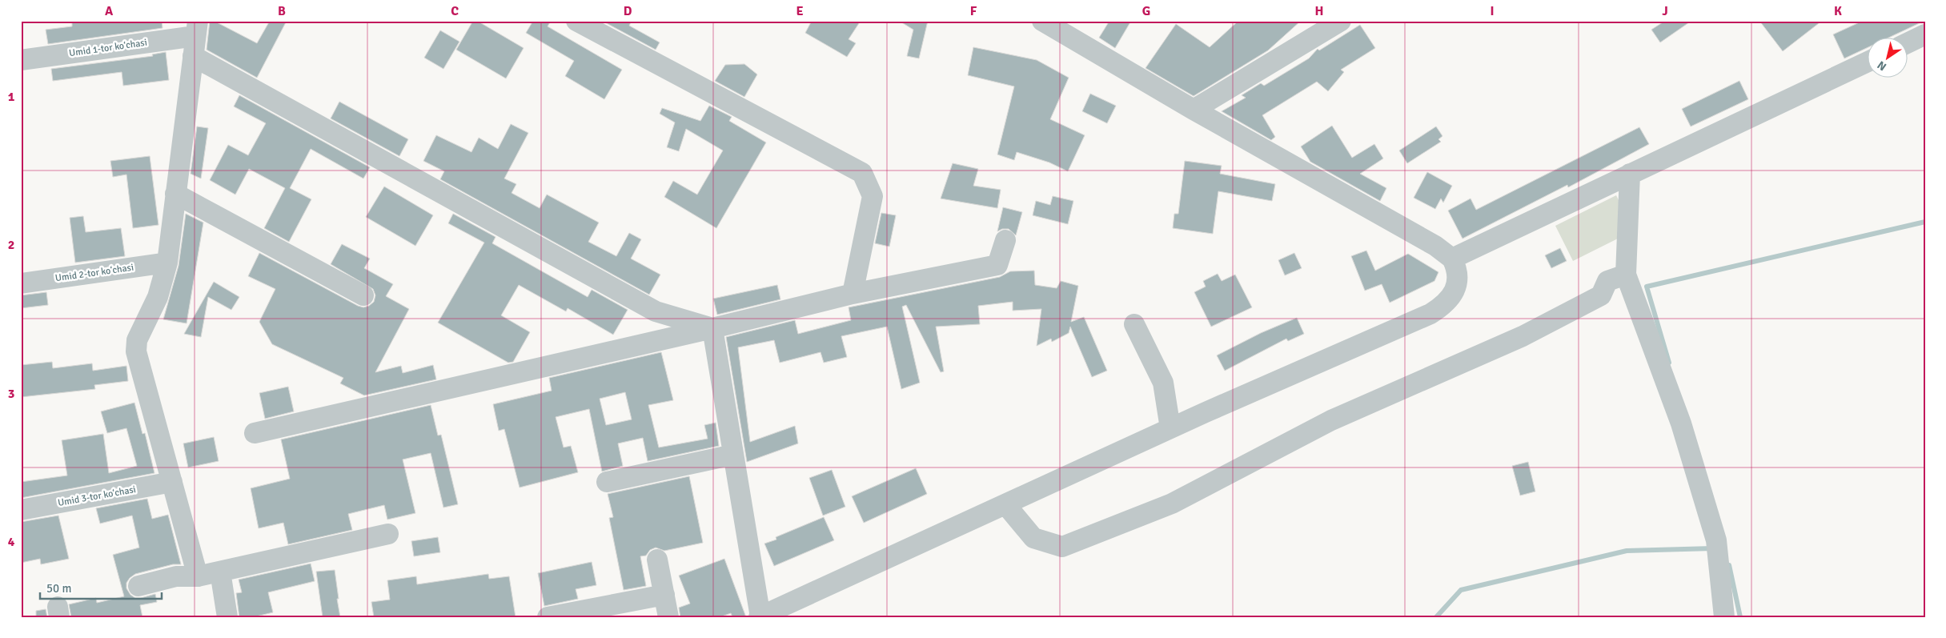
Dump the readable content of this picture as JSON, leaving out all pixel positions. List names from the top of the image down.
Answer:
{
  "streets": {
    "street": ["Umid 1-tor koʻchasi", "Umid 2-tor koʻchasi", "Umid 3-tor koʻchasi"]
  },
  "scale_bar": "50 m",
  "north": "bottom left",
  "grid": {
    "columns": [
      "A",
      "B",
      "C",
      "D",
      "E",
      "F",
      "G",
      "H",
      "I",
      "J",
      "K"
    ],
    "rows": [
      "1",
      "2",
      "3",
      "4"
    ]
  }
}
